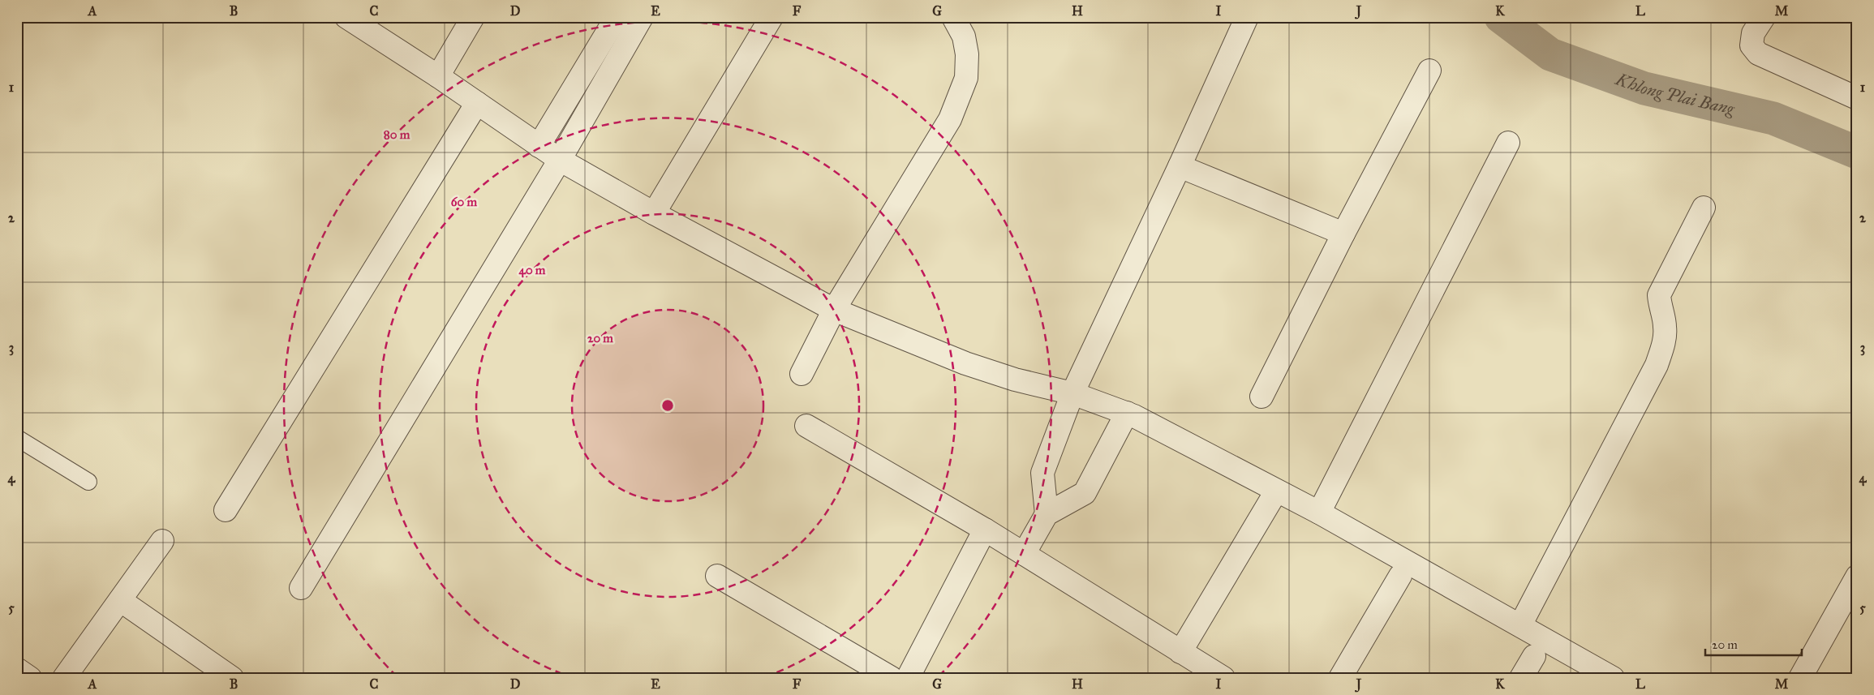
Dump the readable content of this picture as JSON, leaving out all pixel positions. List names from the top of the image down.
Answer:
{
  "water": ["Khlong Plai Bang"],
  "scale_bar": "20 m",
  "grid": {
    "columns": [
      "A",
      "B",
      "C",
      "D",
      "E",
      "F",
      "G",
      "H",
      "I",
      "J",
      "K",
      "L",
      "M"
    ],
    "rows": [
      "1",
      "2",
      "3",
      "4",
      "5"
    ]
  },
  "rings": [
    "80 m",
    "60 m",
    "40 m",
    "20 m"
  ]
}
